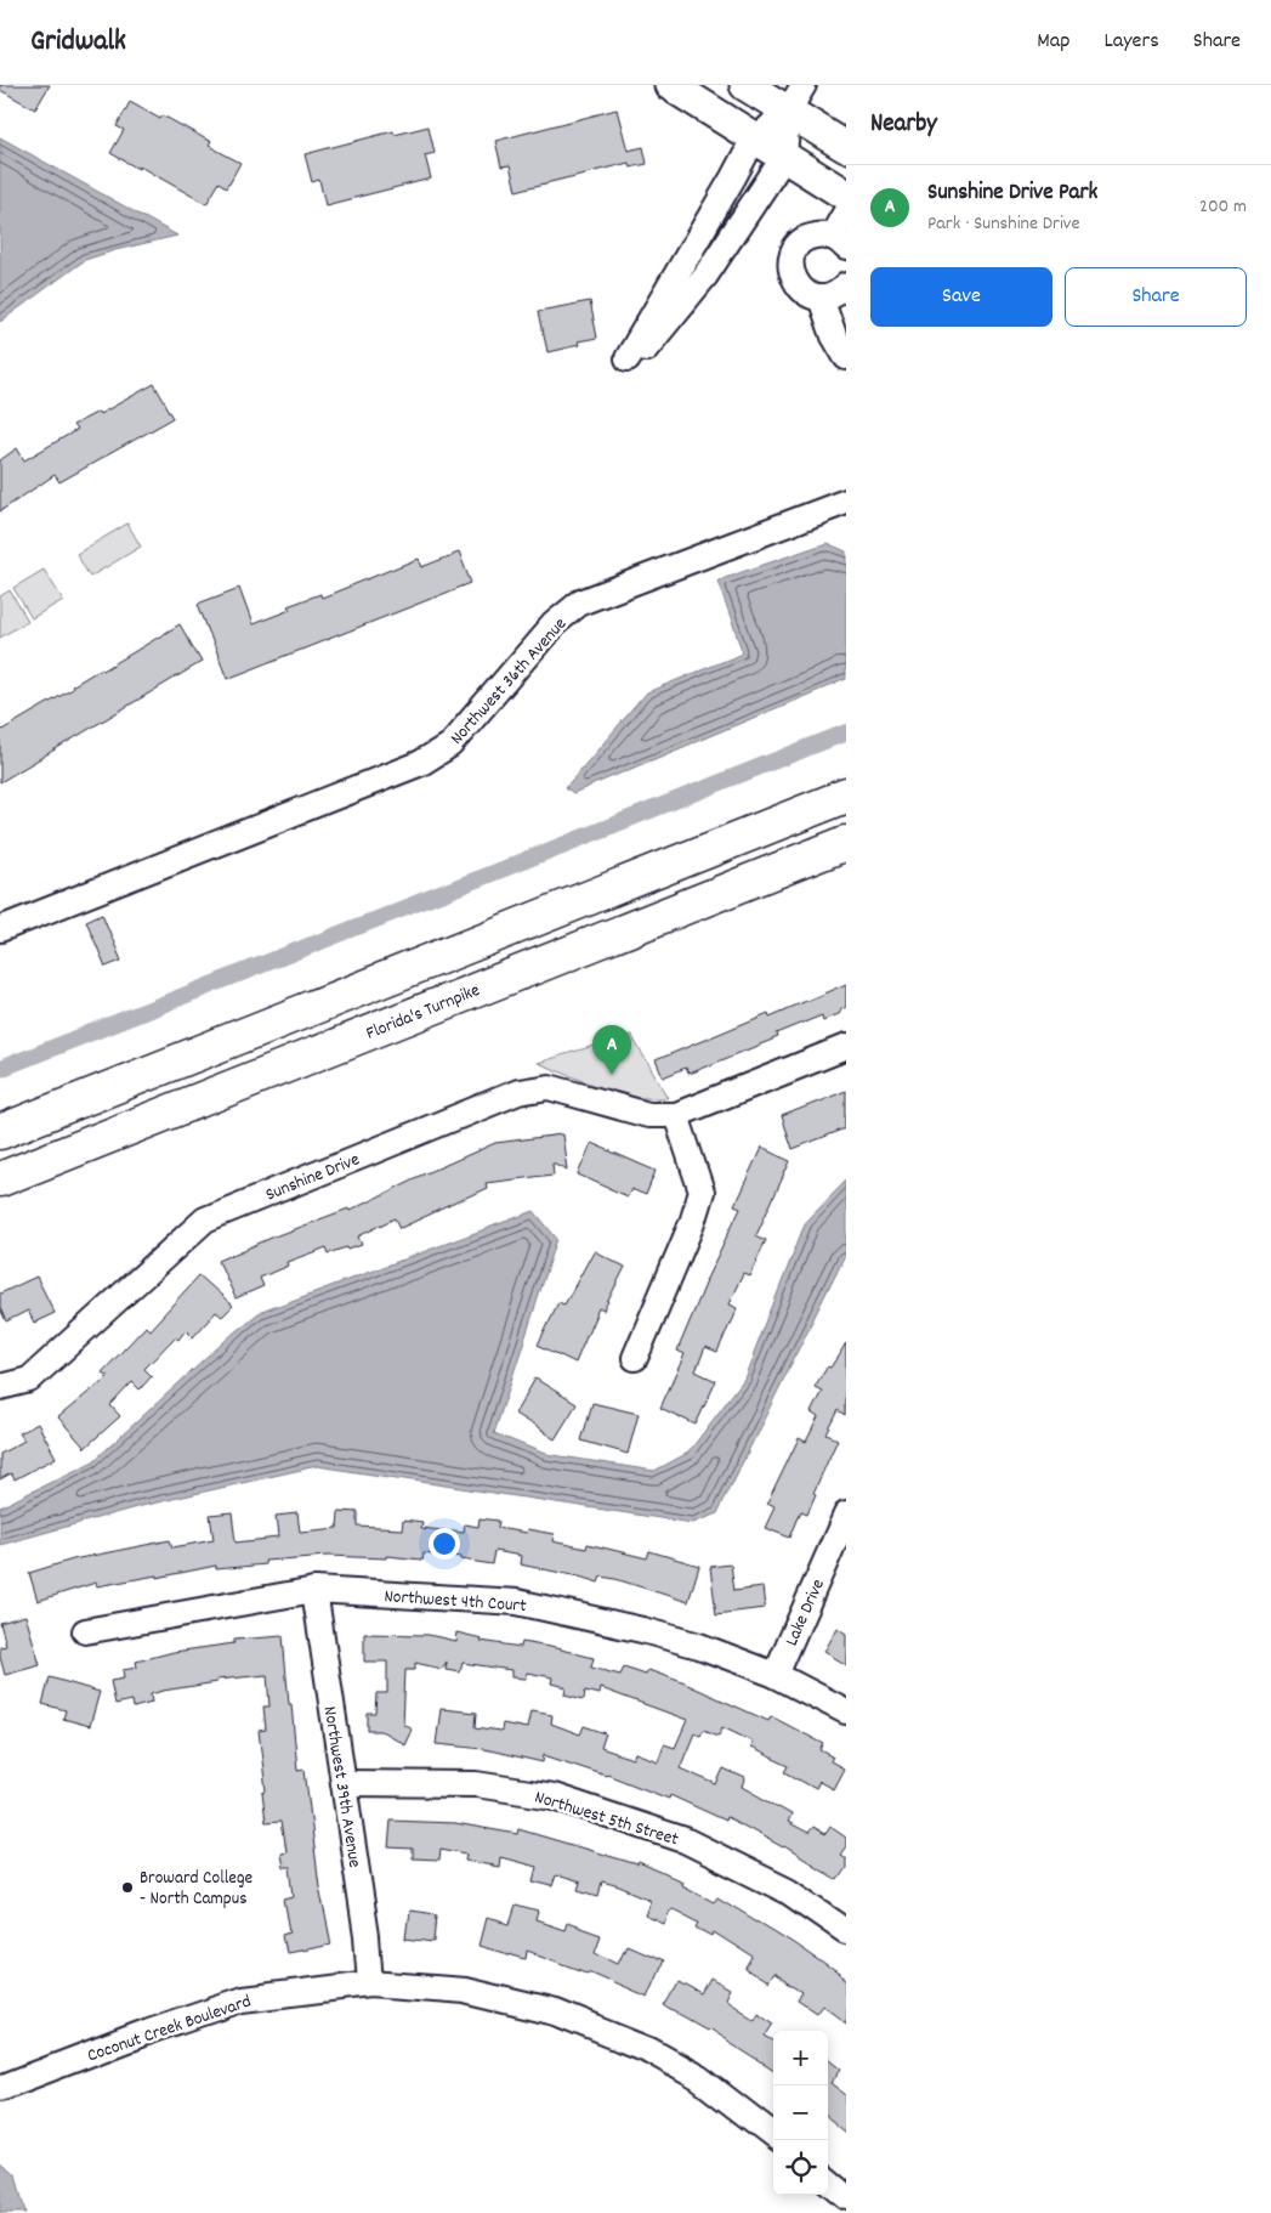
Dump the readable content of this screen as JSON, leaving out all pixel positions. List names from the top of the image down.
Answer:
{
  "streets": {
    "highway": ["Florida's Turnpike"],
    "street": [
      "Northwest 36th Avenue",
      "Sunshine Drive",
      "Northwest 4th Court",
      "Lake Drive",
      "Northwest 39th Avenue",
      "Northwest 5th Street",
      "Coconut Creek Boulevard"
    ]
  },
  "crossings": [
    ["Northwest 4th Court", "Lake Drive"],
    ["Northwest 4th Court", "Northwest 39th Avenue"],
    ["Northwest 39th Avenue", "Northwest 5th Street"],
    ["Northwest 39th Avenue", "Coconut Creek Boulevard"]
  ],
  "places": ["Broward College - North Campus"],
  "page": {
    "header": "Gridwalk",
    "nav": ["Map", "Layers", "Share"],
    "heading": "Nearby",
    "list": [
      {
        "mark": "A",
        "name": "Sunshine Drive Park",
        "note": "Park · Sunshine Drive",
        "value": "200 m"
      }
    ],
    "buttons": ["Save", "Share"],
    "pins": "A",
    "map_buttons": ["+", "−"]
  }
}
